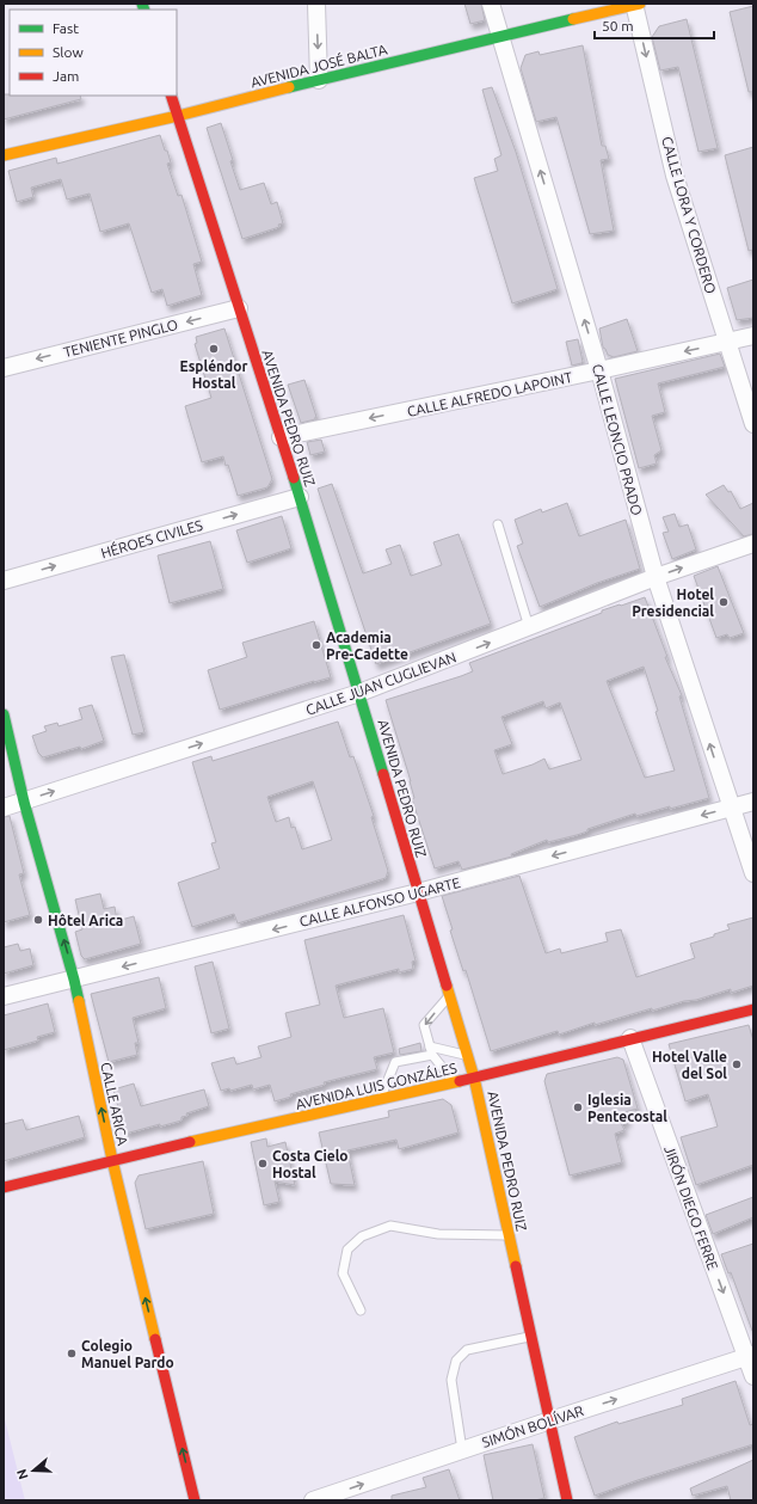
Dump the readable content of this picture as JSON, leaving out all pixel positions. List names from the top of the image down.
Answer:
{
  "streets": {
    "street": [
      "AVENIDA JOSÉ BALTA",
      "CALLE LORA Y CORDERO",
      "TENIENTE PINGLO",
      "CALLE ALFREDO LAPOINT",
      "AVENIDA PEDRO RUIZ",
      "CALLE LEONCIO PRADO",
      "HÉROES CIVILES",
      "CALLE JUAN CUGLIEVAN",
      "CALLE ALFONSO UGARTE",
      "AVENIDA LUIS GONZÁLES",
      "CALLE ARICA",
      "JIRÓN DIEGO FERRE",
      "SIMÓN BOLÍVAR"
    ]
  },
  "crossings": [
    ["AVENIDA JOSÉ BALTA", "CALLE LORA Y CORDERO"],
    ["AVENIDA JOSÉ BALTA", "AVENIDA PEDRO RUIZ"],
    ["AVENIDA JOSÉ BALTA", "CALLE LEONCIO PRADO"],
    ["CALLE LORA Y CORDERO", "CALLE ALFREDO LAPOINT"],
    ["TENIENTE PINGLO", "AVENIDA PEDRO RUIZ"],
    ["CALLE ALFREDO LAPOINT", "AVENIDA PEDRO RUIZ"],
    ["CALLE ALFREDO LAPOINT", "CALLE LEONCIO PRADO"],
    ["AVENIDA PEDRO RUIZ", "HÉROES CIVILES"],
    ["AVENIDA PEDRO RUIZ", "CALLE JUAN CUGLIEVAN"],
    ["AVENIDA PEDRO RUIZ", "CALLE ALFONSO UGARTE"],
    ["AVENIDA PEDRO RUIZ", "AVENIDA LUIS GONZÁLES"],
    ["AVENIDA PEDRO RUIZ", "SIMÓN BOLÍVAR"],
    ["CALLE LEONCIO PRADO", "CALLE JUAN CUGLIEVAN"],
    ["CALLE LEONCIO PRADO", "CALLE ALFONSO UGARTE"],
    ["CALLE JUAN CUGLIEVAN", "CALLE ARICA"],
    ["CALLE ALFONSO UGARTE", "CALLE ARICA"],
    ["AVENIDA LUIS GONZÁLES", "CALLE ARICA"],
    ["AVENIDA LUIS GONZÁLES", "JIRÓN DIEGO FERRE"],
    ["JIRÓN DIEGO FERRE", "SIMÓN BOLÍVAR"]
  ],
  "one_way": [
    "CALLE LORA Y CORDERO",
    "TENIENTE PINGLO",
    "CALLE ALFREDO LAPOINT",
    "CALLE LEONCIO PRADO",
    "HÉROES CIVILES",
    "CALLE JUAN CUGLIEVAN",
    "CALLE ALFONSO UGARTE",
    "CALLE ARICA",
    "JIRÓN DIEGO FERRE",
    "SIMÓN BOLÍVAR"
  ],
  "places": [
    "Espléndor Hostal",
    "Hotel Presidencial",
    "Academia Pre-Cadette",
    "Hôtel Arica",
    "Hotel Valle del Sol",
    "Iglesia Pentecostal",
    "Costa Cielo Hostal",
    "Colegio Manuel Pardo"
  ],
  "legend": ["Fast", "Slow", "Jam"],
  "scale_bar": "50 m",
  "north": "left"
}
